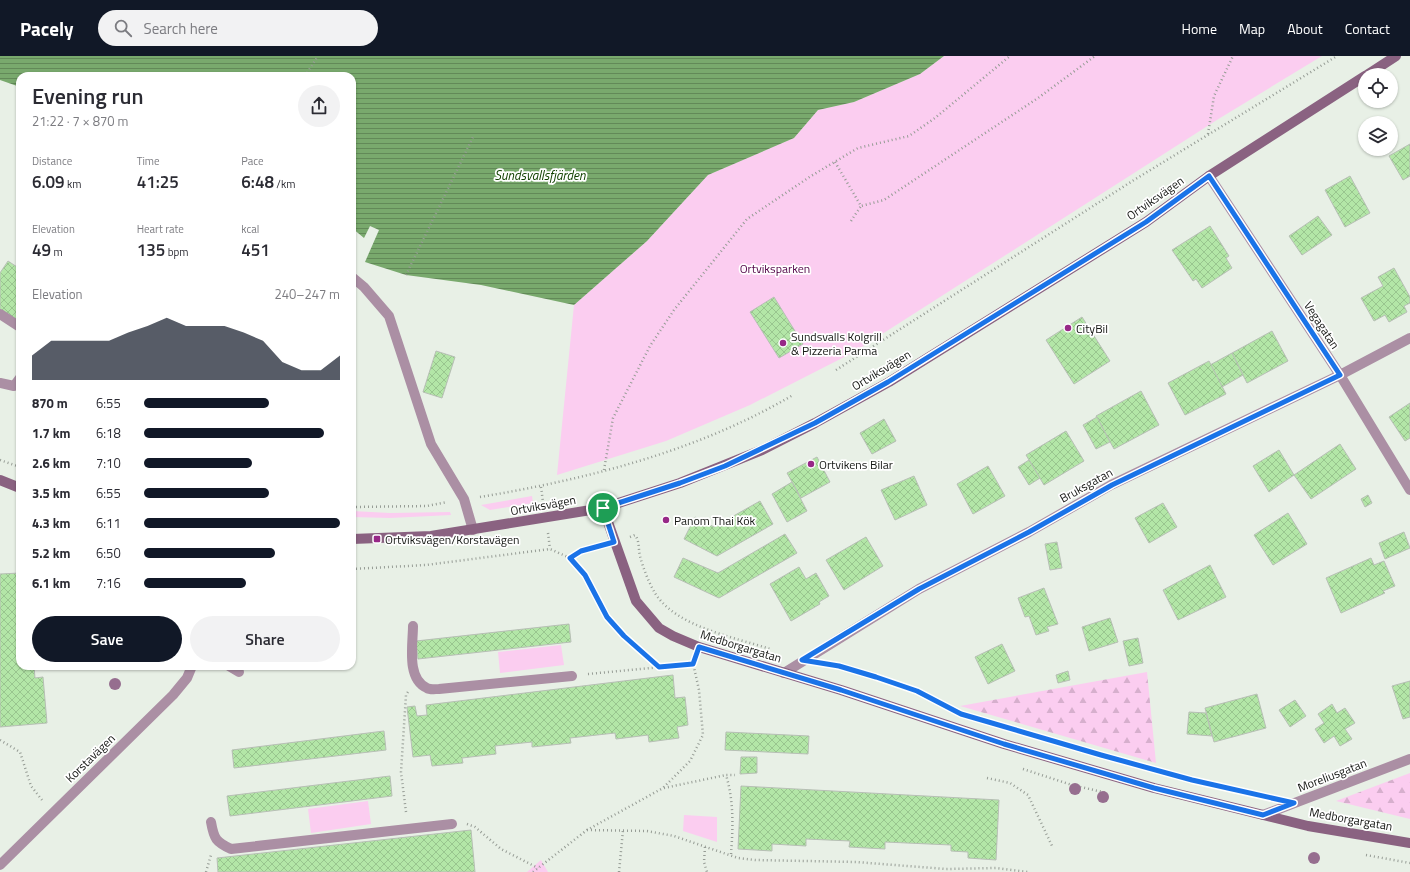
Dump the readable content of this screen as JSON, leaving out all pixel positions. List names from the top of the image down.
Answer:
{
  "streets": {
    "street": [
      "Ortviksvägen",
      "Vegagatan",
      "Bruksgatan",
      "Medborgargatan",
      "Korstavägen",
      "Moreliusgatan"
    ]
  },
  "crossings": [
    ["Ortviksvägen", "Vegagatan"],
    ["Ortviksvägen", "Medborgargatan"],
    ["Vegagatan", "Bruksgatan"],
    ["Bruksgatan", "Medborgargatan"],
    ["Medborgargatan", "Moreliusgatan"]
  ],
  "water": ["Sundsvallsfjärden"],
  "parks": ["Ortviksparken"],
  "places": {
    "other": [
      "CityBil",
      "Sundsvalls Kolgrill & Pizzeria Parma",
      "Ortvikens Bilar",
      "Panom Thai Kök"
    ],
    "transit": ["Ortviksvägen/Korstavägen"]
  },
  "page": {
    "header": "Pacely",
    "search": "Search here",
    "nav": [
      "Home",
      "Map",
      "About",
      "Contact"
    ],
    "heading": ["Evening run", "21:22 · 7 × 870 m"],
    "stats": [
      ["Distance", "6.09 km"],
      ["Time", "41:25"],
      ["Pace", "6:48 /km"],
      ["Elevation", "49 m"],
      ["Heart rate", "135 bpm"],
      ["kcal", "451"]
    ],
    "chart": ["Elevation", "240–247 m"],
    "list": [
      {
        "name": "870 m",
        "note": "6:55"
      },
      {
        "name": "1.7 km",
        "note": "6:18"
      },
      {
        "name": "2.6 km",
        "note": "7:10"
      },
      {
        "name": "3.5 km",
        "note": "6:55"
      },
      {
        "name": "4.3 km",
        "note": "6:11"
      },
      {
        "name": "5.2 km",
        "note": "6:50"
      },
      {
        "name": "6.1 km",
        "note": "7:16"
      }
    ],
    "buttons": ["Save", "Share"]
  }
}
